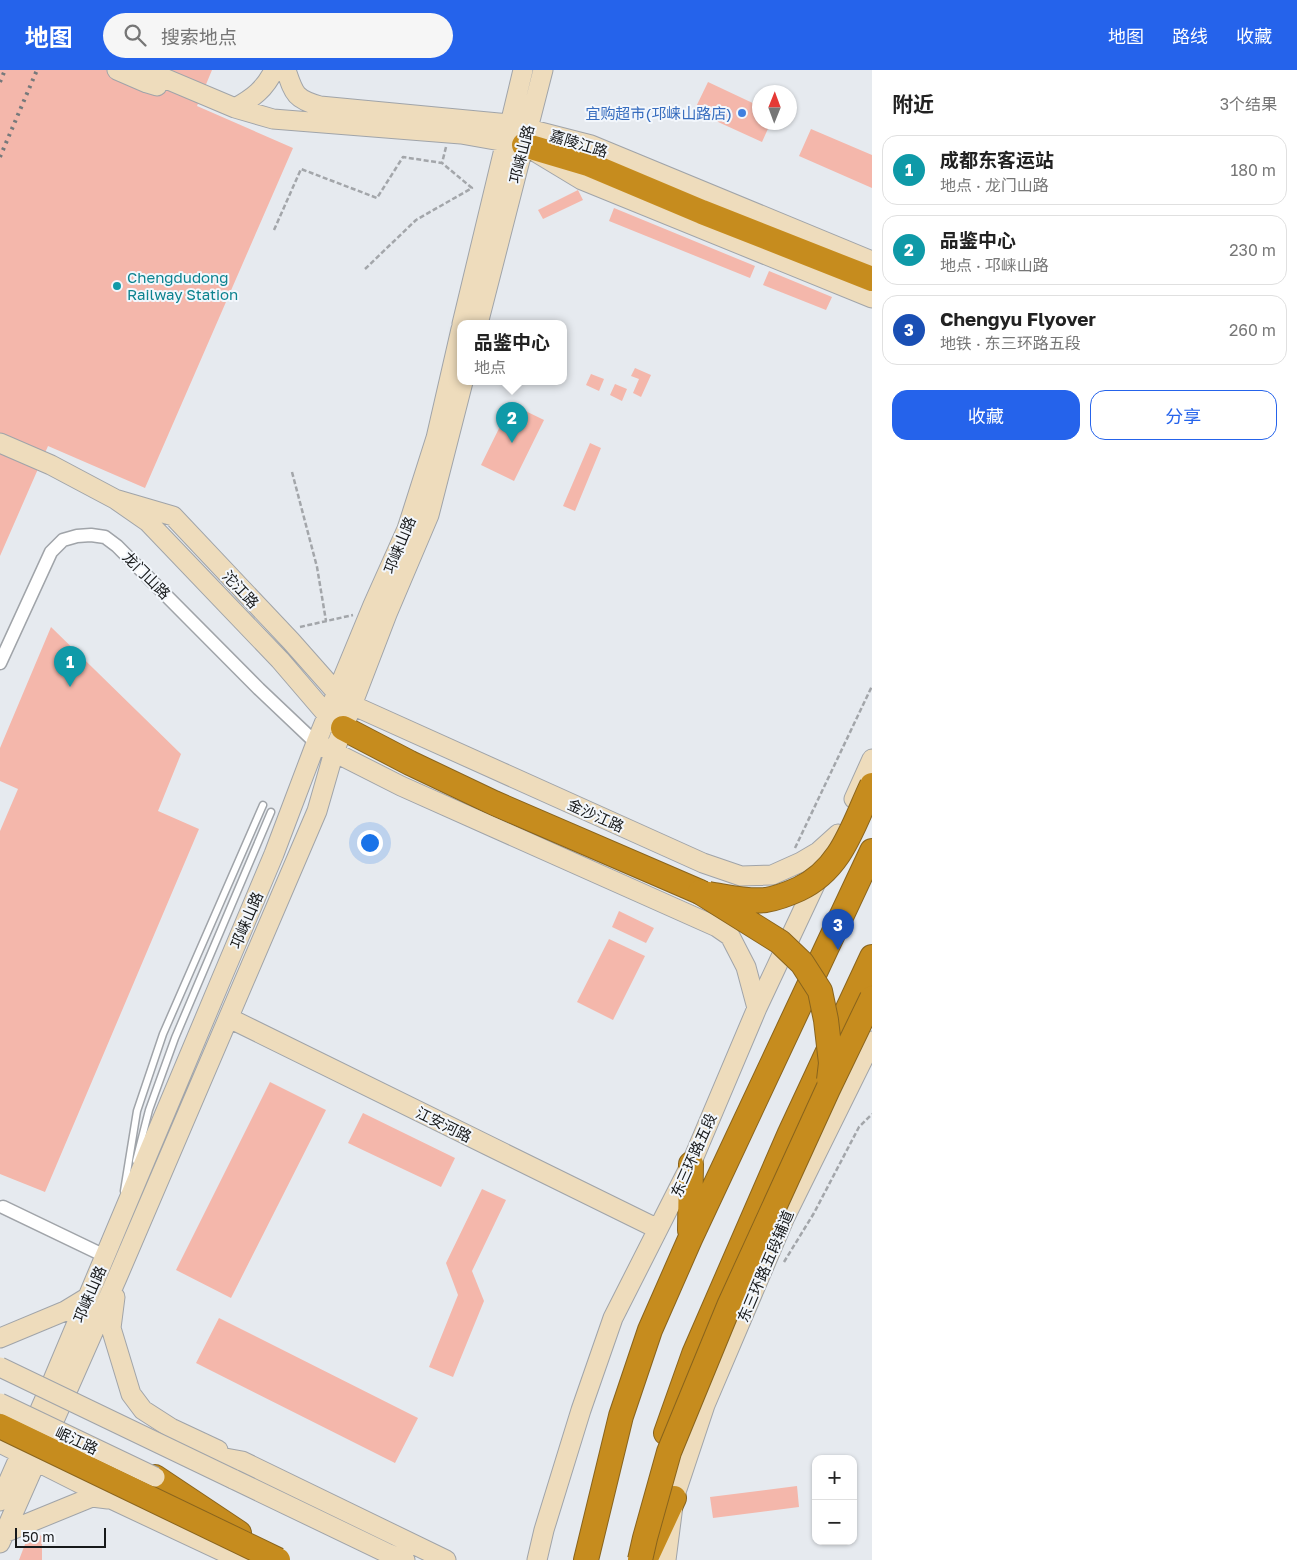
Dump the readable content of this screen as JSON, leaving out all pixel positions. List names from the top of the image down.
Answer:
{
  "streets": {
    "street": [
      "嘉陵江路",
      "邛崃山路",
      "龙门山路",
      "沱江路",
      "金沙江路",
      "江安河路",
      "东三环路五段",
      "东三环路五段辅道",
      "岷江路"
    ]
  },
  "crossings": [
    ["嘉陵江路", "邛崃山路"],
    ["邛崃山路", "龙门山路"],
    ["邛崃山路", "沱江路"],
    ["邛崃山路", "金沙江路"],
    ["邛崃山路", "江安河路"],
    ["沱江路", "金沙江路"],
    ["金沙江路", "东三环路五段"],
    ["江安河路", "东三环路五段"]
  ],
  "places": ["宜购超市(邛崃山路店)", "Chengdudong Railway Station"],
  "scale_bar": "50 m",
  "north": "top",
  "page": {
    "header": "地图",
    "search": "搜索地点",
    "nav": ["地图", "路线", "收藏"],
    "heading": ["附近", "3个结果"],
    "list": [
      {
        "mark": "1",
        "name": "成都东客运站",
        "note": "地点 · 龙门山路",
        "value": "180 m"
      },
      {
        "mark": "2",
        "name": "品鉴中心",
        "note": "地点 · 邛崃山路",
        "value": "230 m"
      },
      {
        "mark": "3",
        "name": "Chengyu Flyover",
        "note": "地铁 · 东三环路五段",
        "value": "260 m"
      }
    ],
    "popup": ["品鉴中心", "地点"],
    "buttons": ["收藏", "分享"],
    "pins": ["2", "1", "3"],
    "map_buttons": ["+", "−"],
    "scale": "50 m"
  }
}
